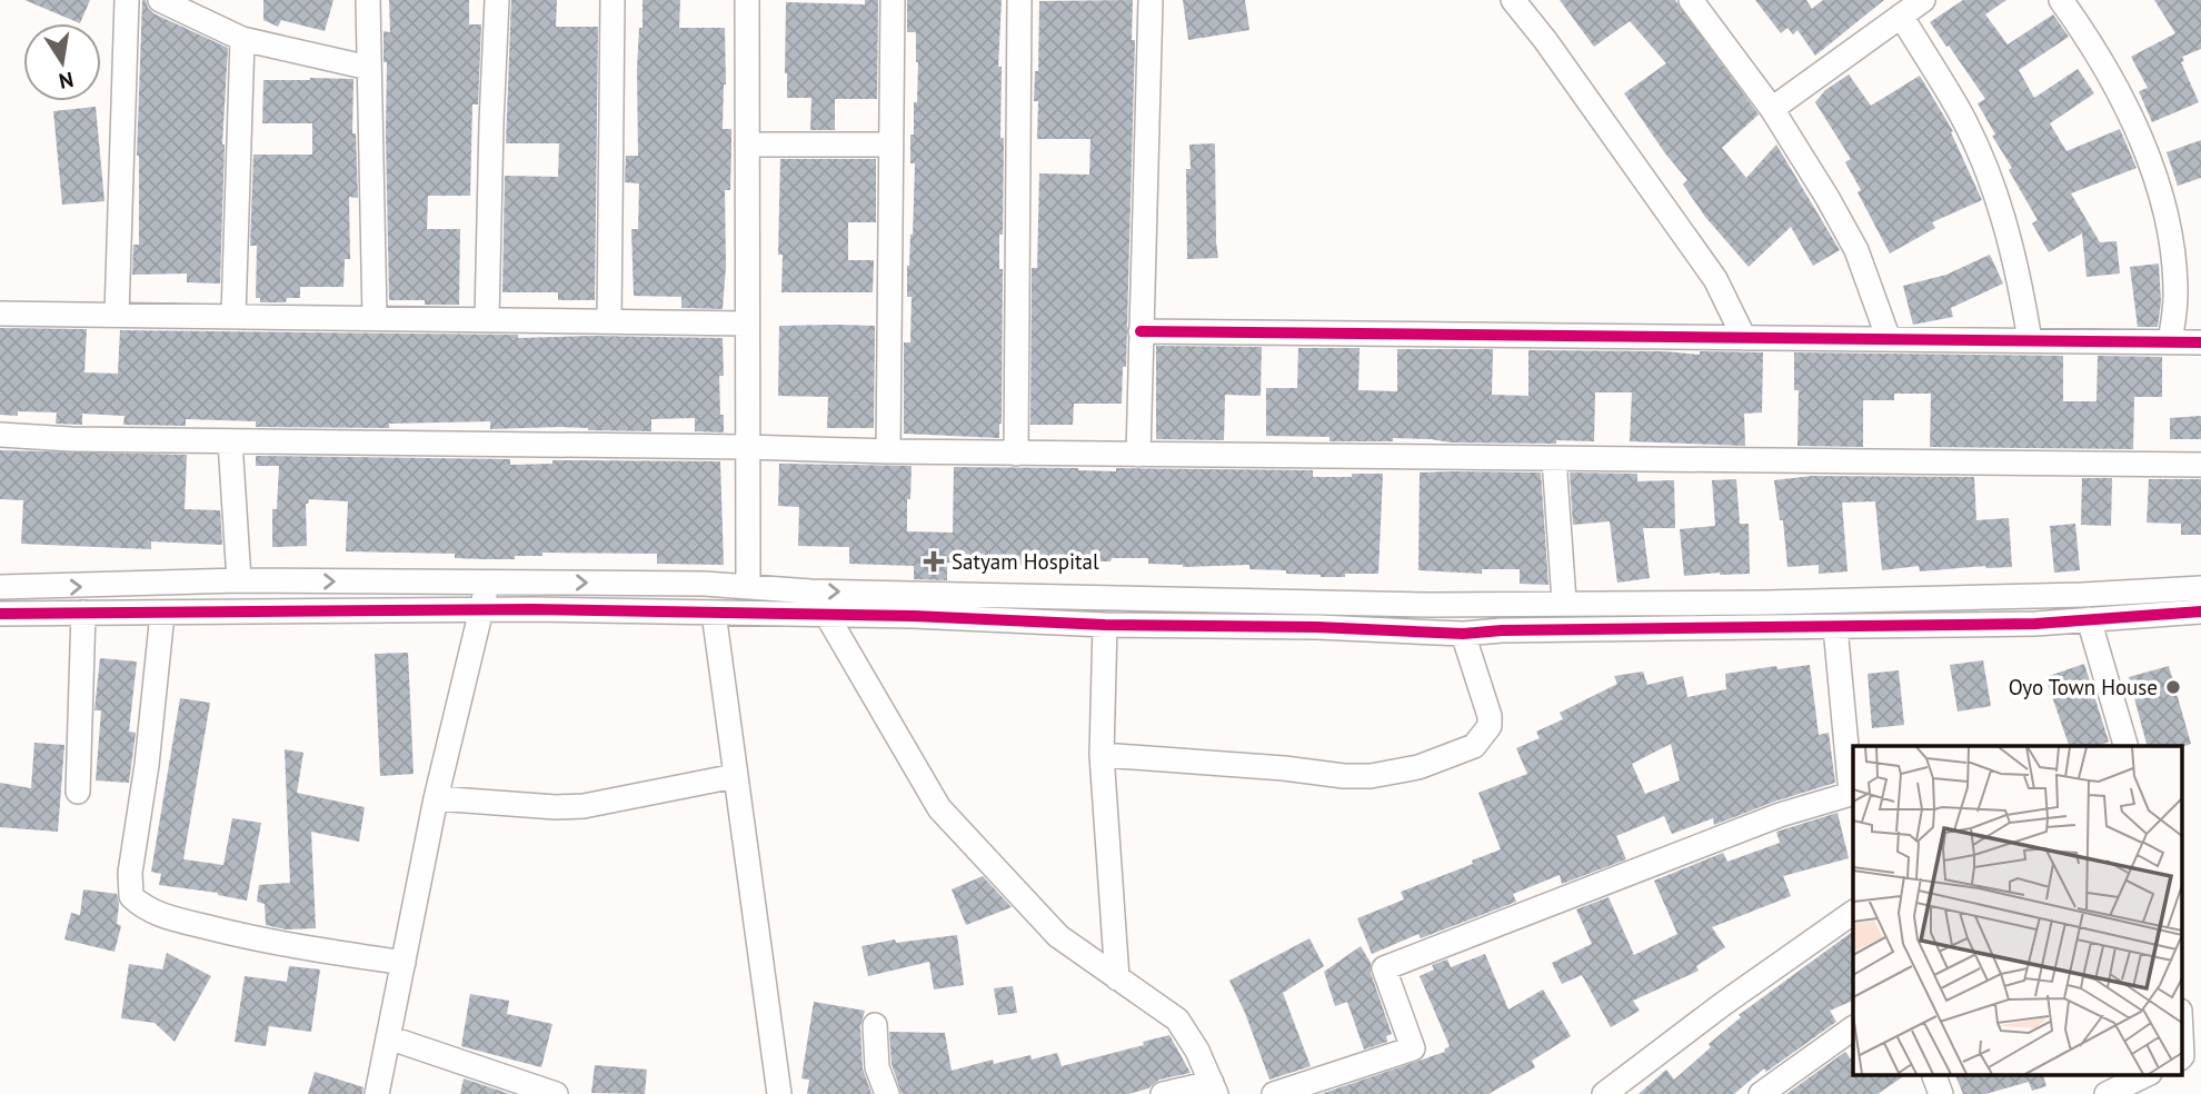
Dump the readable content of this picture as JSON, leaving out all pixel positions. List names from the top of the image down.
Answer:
{
  "places": {
    "health": ["Satyam Hospital"],
    "other": ["Oyo Town House"]
  },
  "north": "bottom"
}
